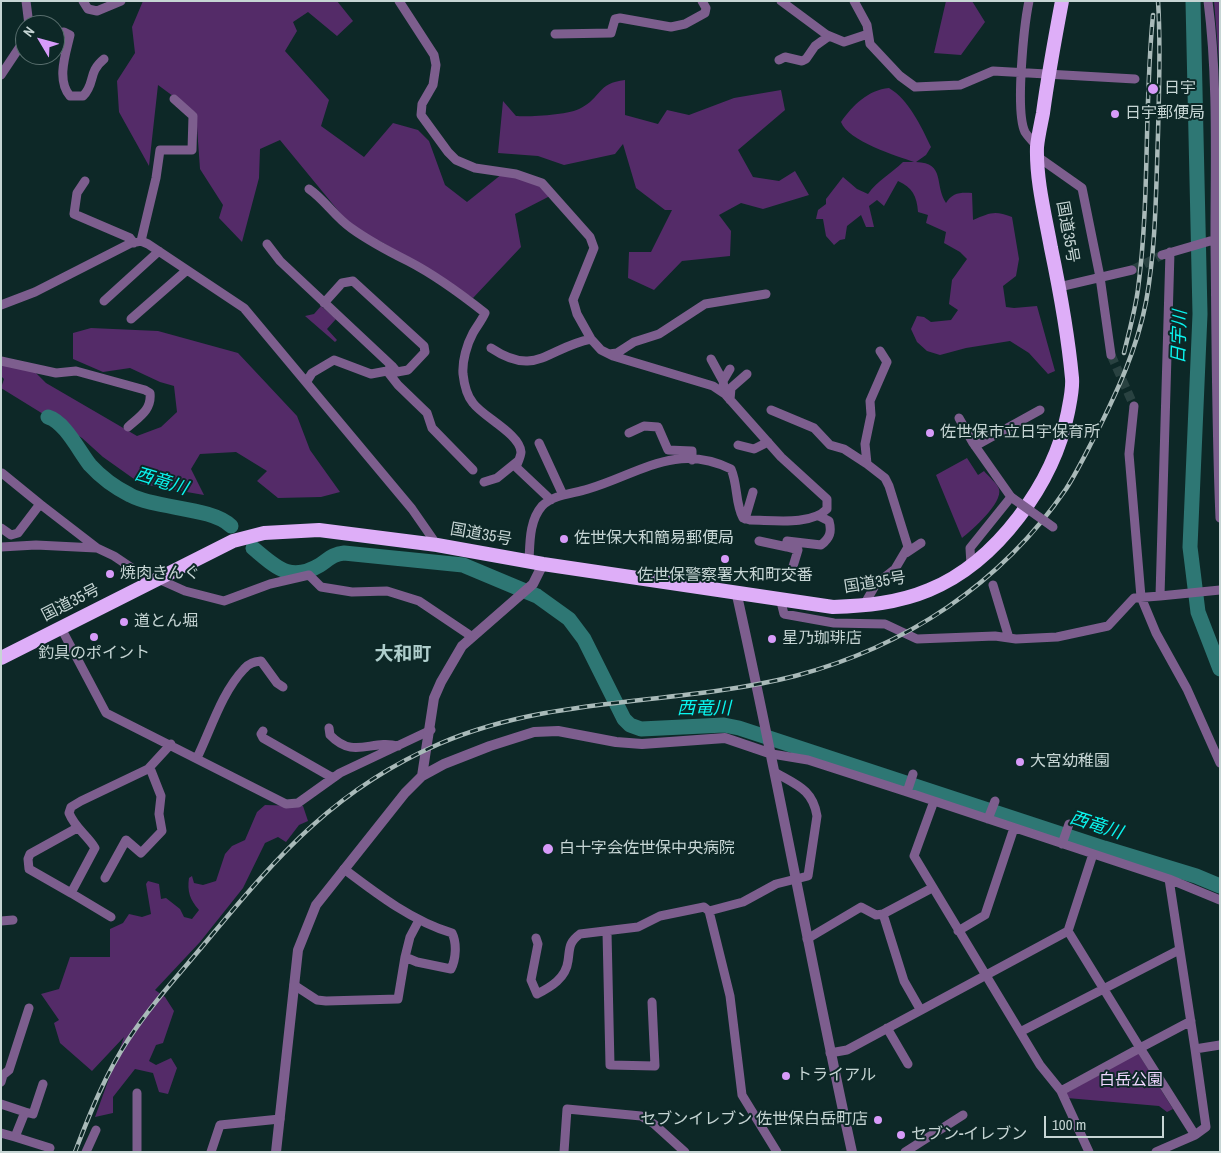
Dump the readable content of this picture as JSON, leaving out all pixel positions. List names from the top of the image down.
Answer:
{
  "streets": {
    "highway": ["国道35号"]
  },
  "districts": ["大和町"],
  "water": ["日宇川", "西竜川"],
  "parks": ["白岳公園"],
  "places": [
    "日宇",
    "日宇郵便局",
    "佐世保市立日宇保育所",
    "佐世保大和簡易郵便局",
    "佐世保警察署大和町交番",
    "焼肉きんぐ",
    "道とん堀",
    "釣具のポイント",
    "星乃珈琲店",
    "大宮幼稚園",
    "白十字会佐世保中央病院",
    "トライアル",
    "セブンイレブン 佐世保白岳町店",
    "セブン-イレブン"
  ],
  "scale_bar": "100 m",
  "north": "top left"
}
